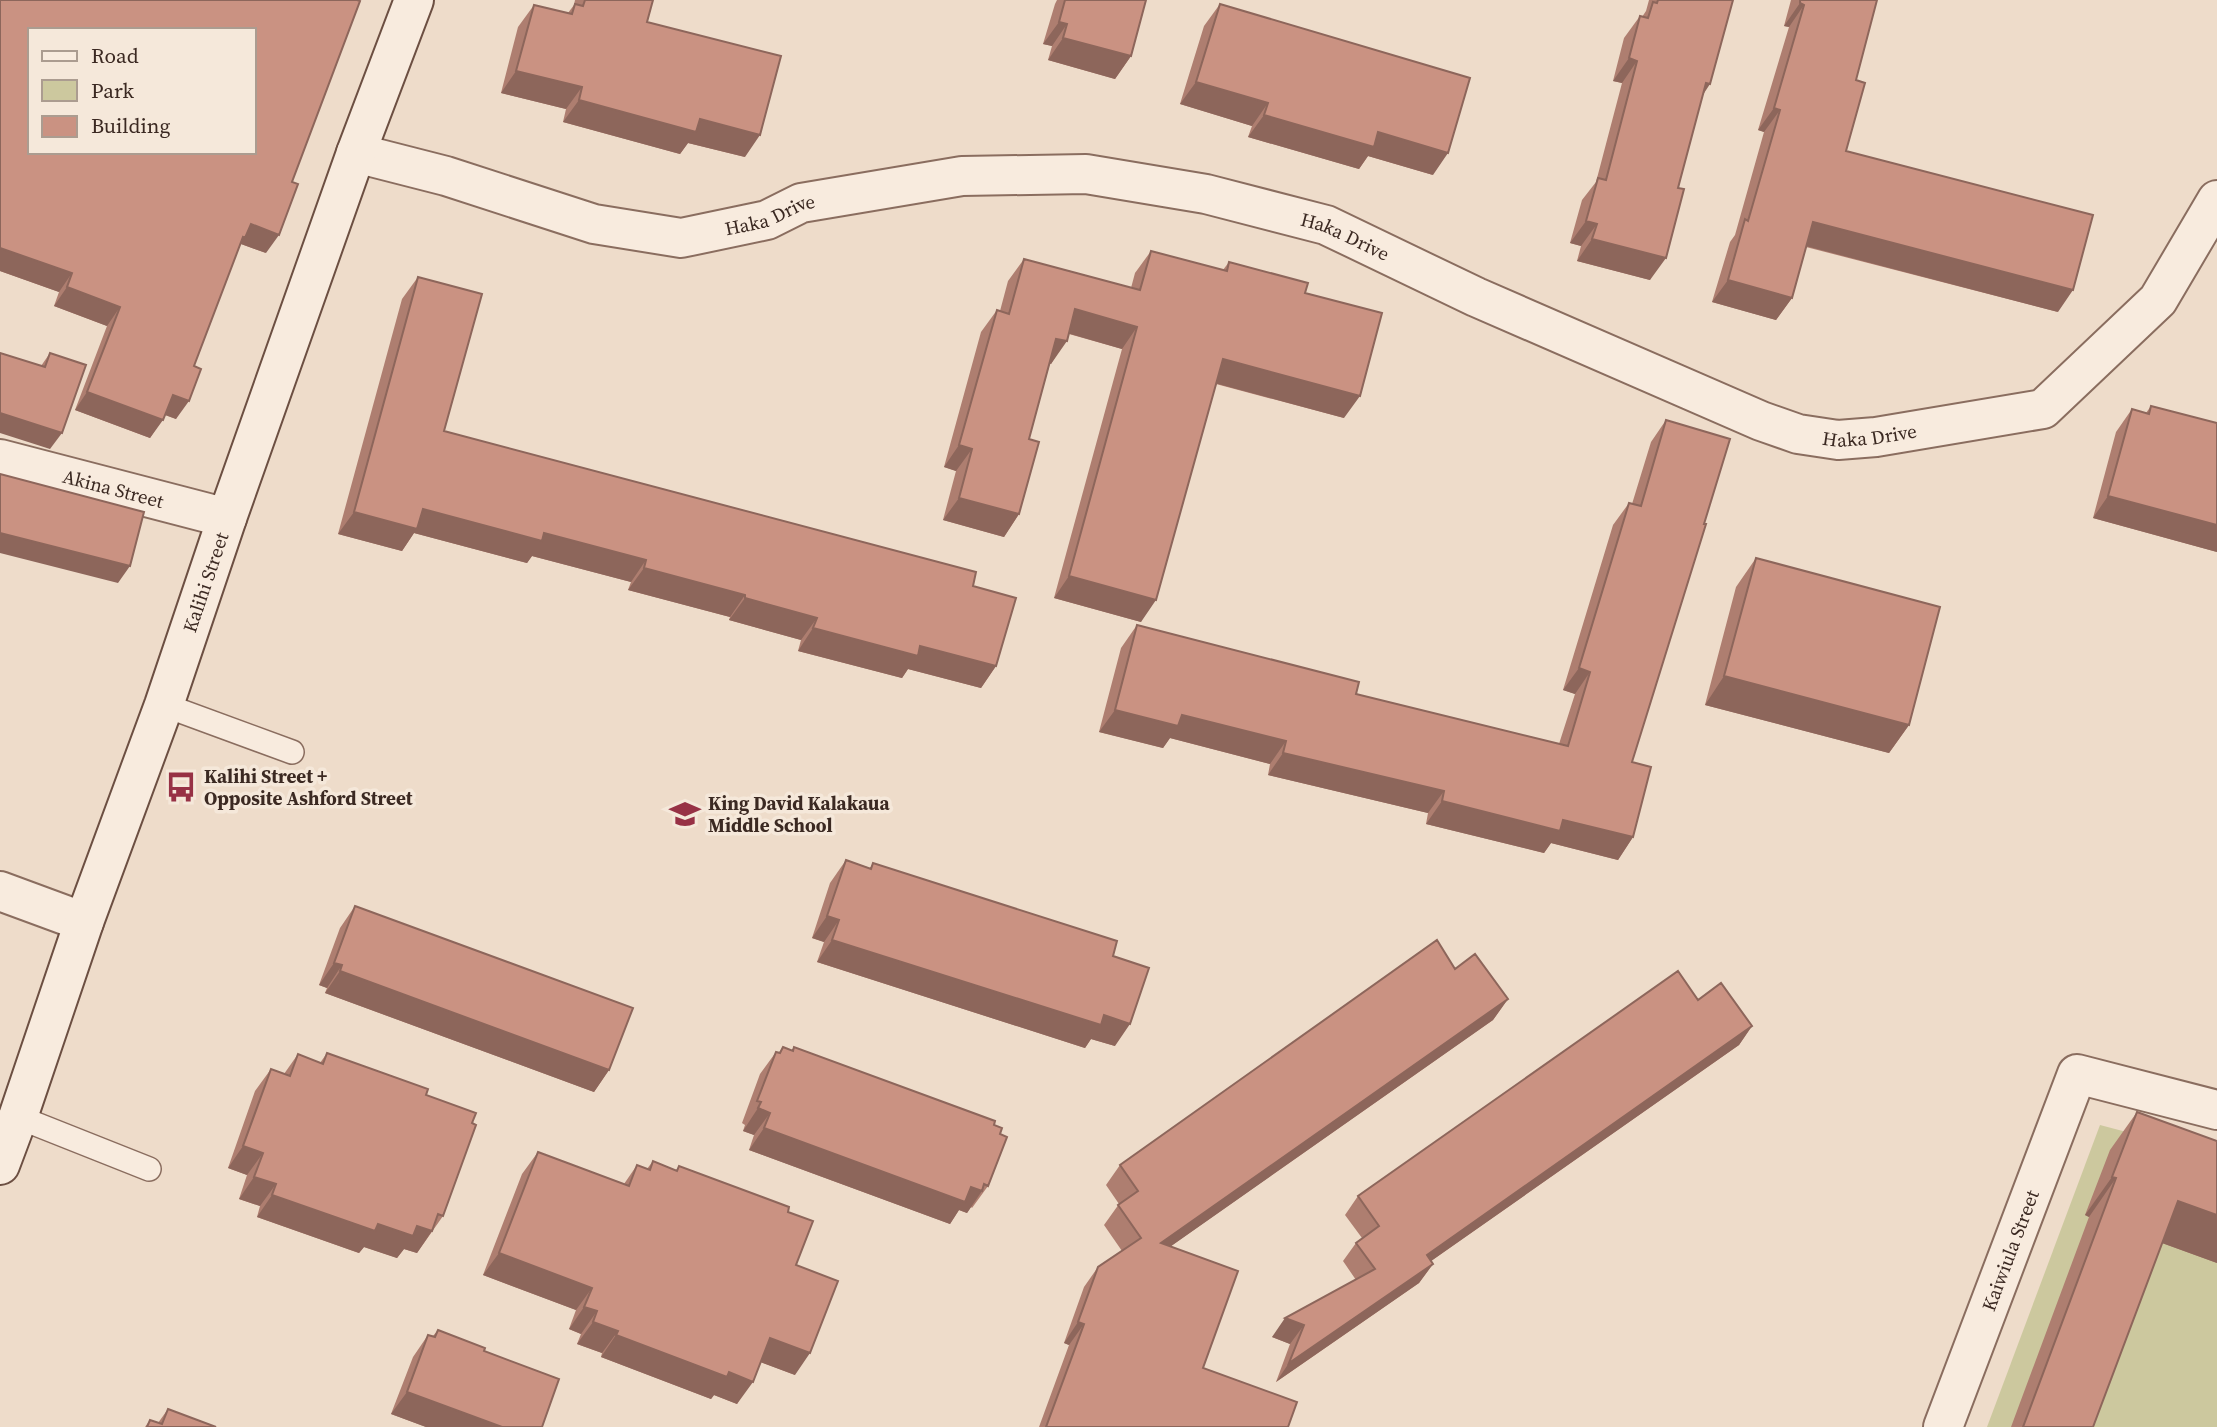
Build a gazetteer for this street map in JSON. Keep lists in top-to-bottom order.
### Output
{
  "streets": {
    "street": [
      "Haka Drive",
      "Akina Street",
      "Kalihi Street",
      "Kaiwiula Street"
    ]
  },
  "crossings": [
    ["Haka Drive", "Kalihi Street"],
    ["Akina Street", "Kalihi Street"]
  ],
  "places": {
    "bus stop": ["Kalihi Street + Opposite Ashford Street"],
    "school or university": ["King David Kalakaua Middle School"]
  },
  "legend": ["Road", "Park", "Building"]
}
